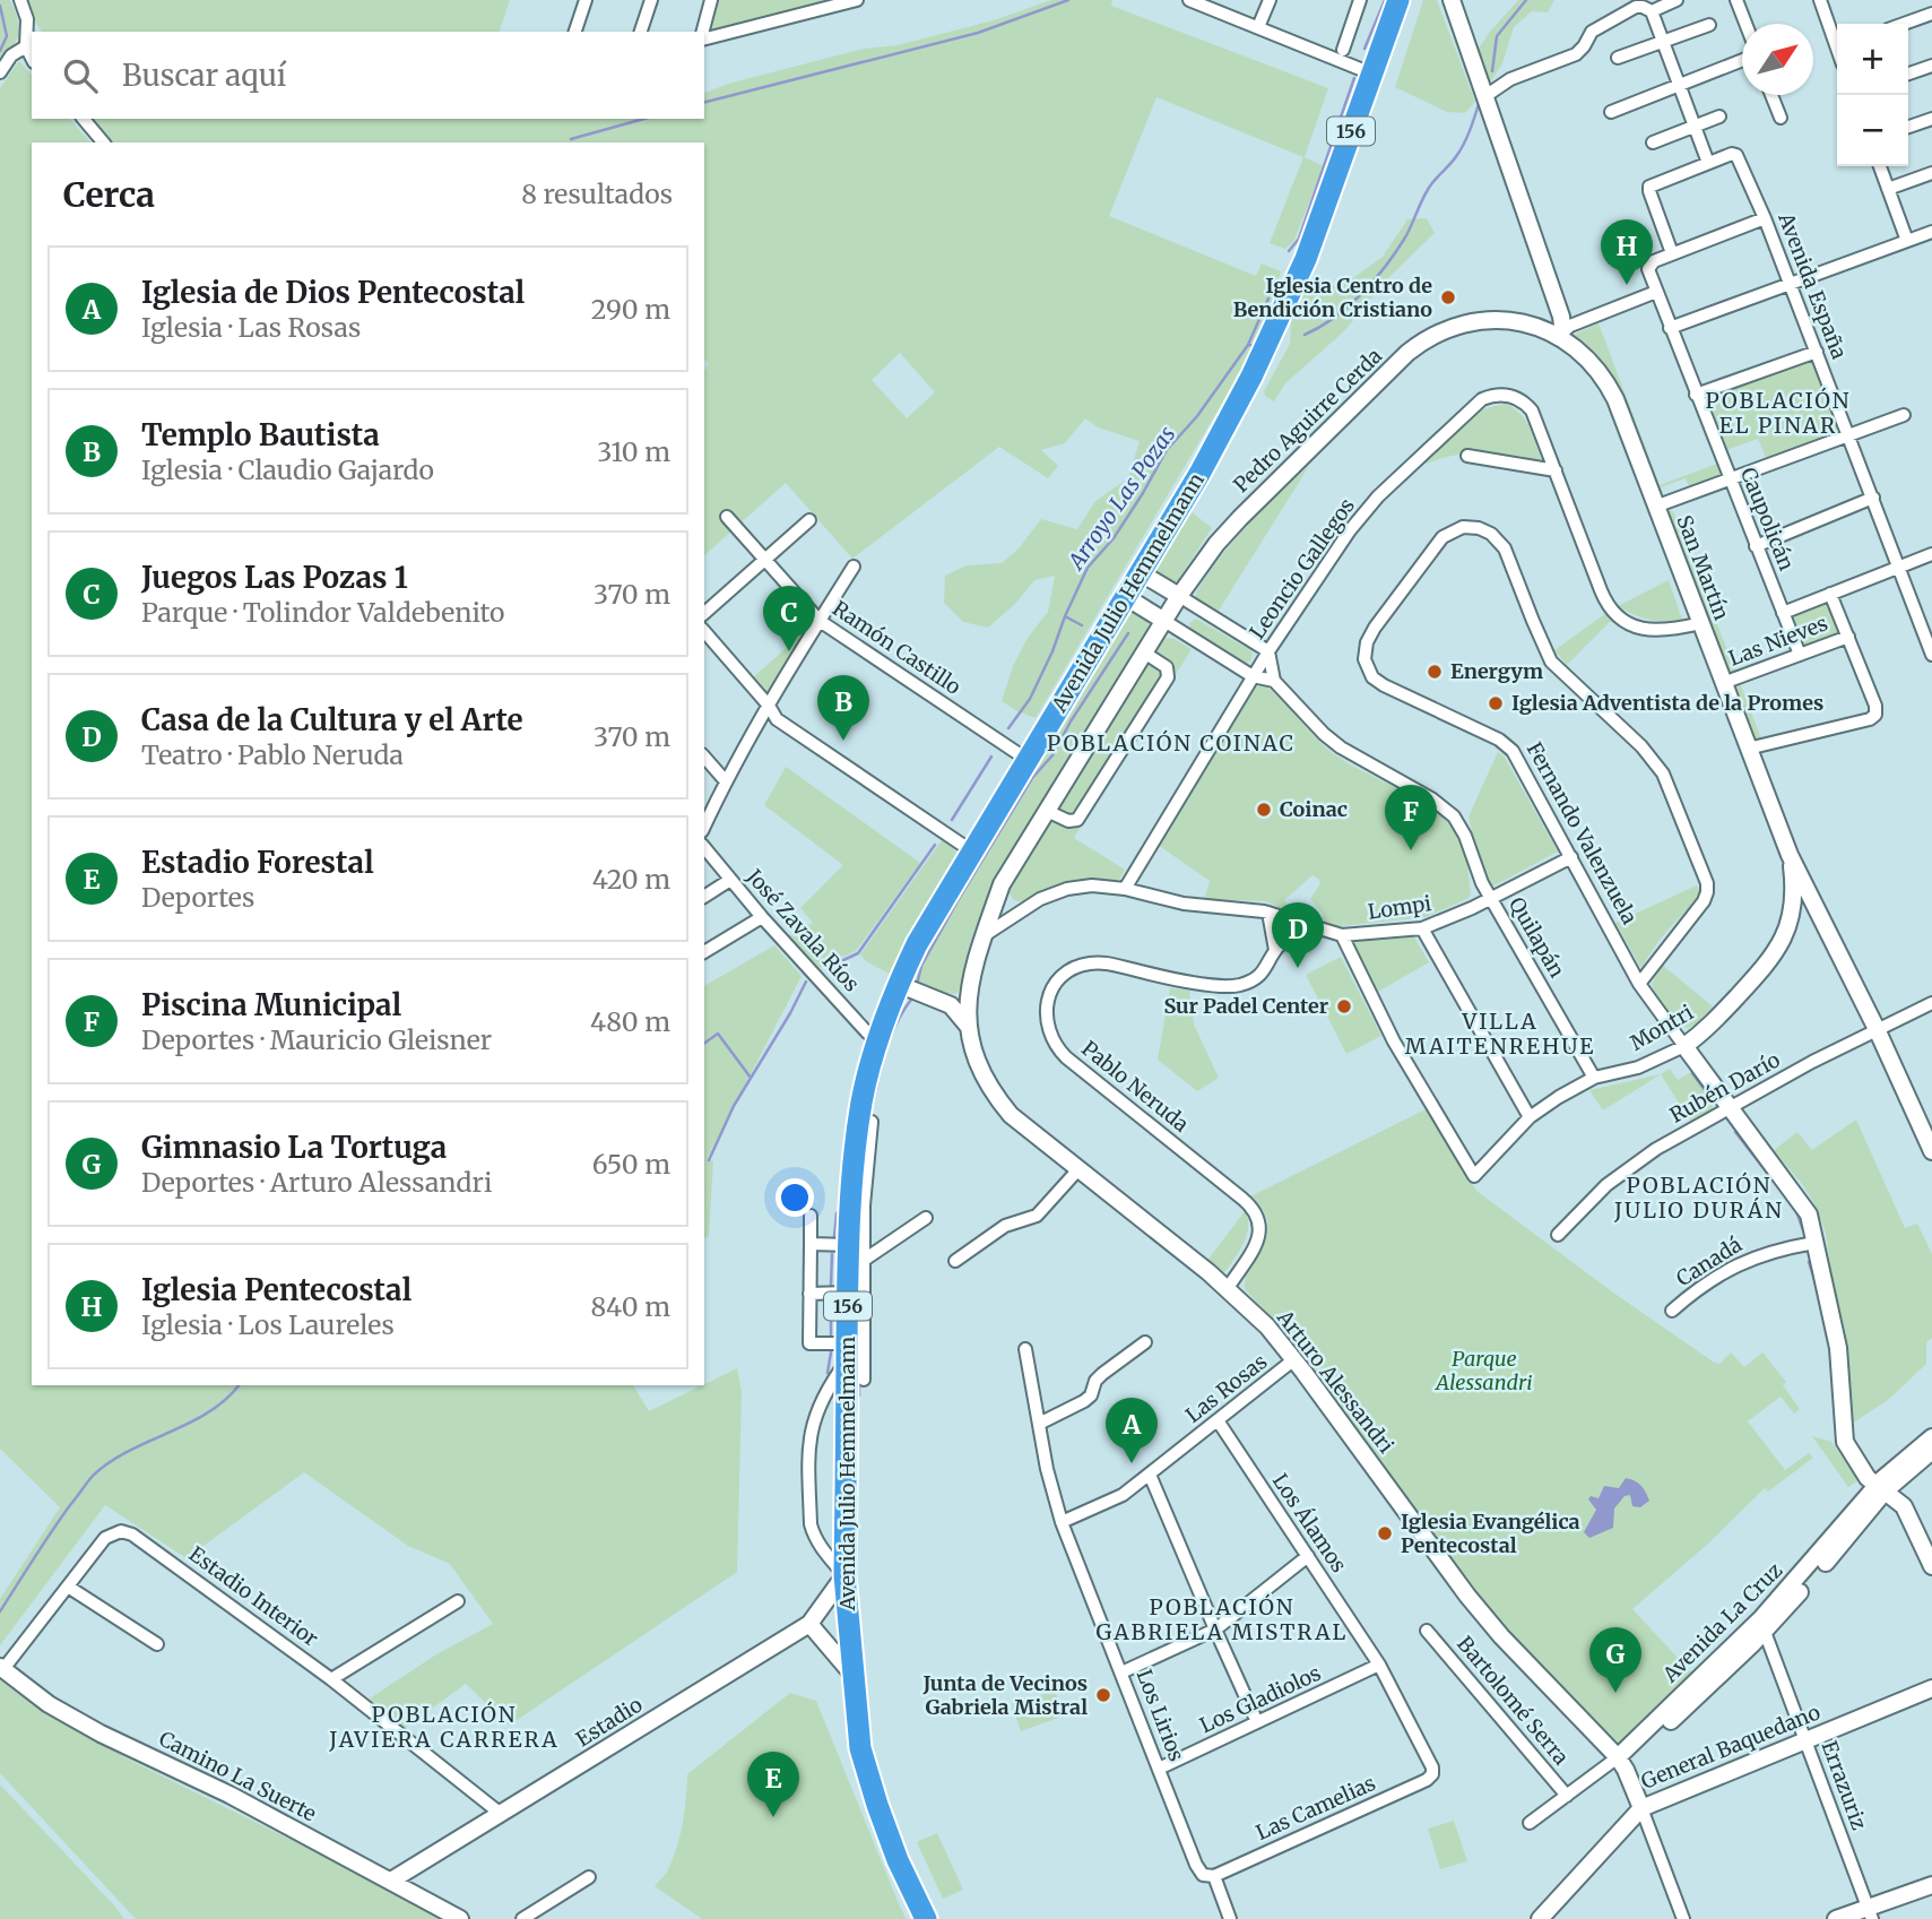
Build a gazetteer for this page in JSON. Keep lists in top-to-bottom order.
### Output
{
  "streets": {
    "highway": ["156", "Avenida Julio Hemmelmann"],
    "street": [
      "Avenida España",
      "Pedro Aguirre Cerda",
      "Caupolicán",
      "San Martín",
      "Leoncio Gallegos",
      "Las Nieves",
      "Ramón Castillo",
      "Fernando Valenzuela",
      "Lompi",
      "José Zavala Ríos",
      "Quilapán",
      "Montri",
      "Pablo Neruda",
      "Rubén Darío",
      "Canadá",
      "Arturo Alessandri",
      "Las Rosas",
      "Los Álamos",
      "Estadio Interior",
      "Avenida La Cruz",
      "Los Gladiolos",
      "Bartolomé Serra",
      "Los Lirios",
      "Estadio",
      "General Baquedano",
      "Camino La Suerte",
      "Errazuriz",
      "Las Camelias"
    ]
  },
  "crossings": [
    ["Pedro Aguirre Cerda", "San Martín"],
    ["Caupolicán", "Las Nieves"],
    ["San Martín", "Leoncio Gallegos"],
    ["San Martín", "Las Nieves"],
    ["San Martín", "Montri"],
    ["San Martín", "Rubén Darío"],
    ["Avenida Julio Hemmelmann", "Ramón Castillo"],
    ["Avenida Julio Hemmelmann", "José Zavala Ríos"],
    ["Avenida Julio Hemmelmann", "Arturo Alessandri"],
    ["Avenida Julio Hemmelmann", "Estadio"],
    ["Fernando Valenzuela", "Lompi"],
    ["Fernando Valenzuela", "Montri"],
    ["Fernando Valenzuela", "Rubén Darío"],
    ["Fernando Valenzuela", "Canadá"],
    ["Fernando Valenzuela", "Avenida La Cruz"],
    ["Lompi", "Quilapán"],
    ["Lompi", "Montri"],
    ["Lompi", "Pablo Neruda"],
    ["Quilapán", "Montri"],
    ["Pablo Neruda", "Arturo Alessandri"],
    ["Arturo Alessandri", "Las Rosas"],
    ["Arturo Alessandri", "Avenida La Cruz"],
    ["Las Rosas", "Los Álamos"],
    ["Las Rosas", "Los Lirios"],
    ["Los Álamos", "Los Gladiolos"],
    ["Los Álamos", "Las Camelias"],
    ["Estadio Interior", "Estadio"],
    ["Estadio Interior", "Camino La Suerte"],
    ["Avenida La Cruz", "Bartolomé Serra"],
    ["Avenida La Cruz", "Errazuriz"],
    ["Los Gladiolos", "Los Lirios"],
    ["Los Lirios", "Las Camelias"],
    ["Estadio", "Camino La Suerte"],
    ["General Baquedano", "Errazuriz"]
  ],
  "districts": [
    "POBLACIÓN EL PINAR",
    "POBLACIÓN COINAC",
    "VILLA MAITENREHUE",
    "POBLACIÓN JULIO DURÁN",
    "POBLACIÓN GABRIELA MISTRAL",
    "POBLACIÓN JAVIERA CARRERA"
  ],
  "water": ["Arroyo Las Pozas"],
  "parks": ["Parque Alessandri"],
  "places": [
    "Iglesia Centro de Bendición Cristiano",
    "Energym",
    "Iglesia Adventista de la Promes",
    "Coinac",
    "Sur Padel Center",
    "Iglesia Evangélica Pentecostal",
    "Junta de Vecinos Gabriela Mistral"
  ],
  "north": "top right",
  "page": {
    "map_buttons": ["+", "−"],
    "search": "Buscar aquí",
    "heading": ["Cerca", "8 resultados"],
    "pins": [
      "H",
      "C",
      "B",
      "F",
      "D",
      "A",
      "G",
      "E"
    ],
    "list": [
      {
        "mark": "A",
        "name": "Iglesia de Dios Pentecostal",
        "note": "Iglesia · Las Rosas",
        "value": "290 m"
      },
      {
        "mark": "B",
        "name": "Templo Bautista",
        "note": "Iglesia · Claudio Gajardo",
        "value": "310 m"
      },
      {
        "mark": "C",
        "name": "Juegos Las Pozas 1",
        "note": "Parque · Tolindor Valdebenito",
        "value": "370 m"
      },
      {
        "mark": "D",
        "name": "Casa de la Cultura y el Arte",
        "note": "Teatro · Pablo Neruda",
        "value": "370 m"
      },
      {
        "mark": "E",
        "name": "Estadio Forestal",
        "note": "Deportes",
        "value": "420 m"
      },
      {
        "mark": "F",
        "name": "Piscina Municipal",
        "note": "Deportes · Mauricio Gleisner",
        "value": "480 m"
      },
      {
        "mark": "G",
        "name": "Gimnasio La Tortuga",
        "note": "Deportes · Arturo Alessandri",
        "value": "650 m"
      },
      {
        "mark": "H",
        "name": "Iglesia Pentecostal",
        "note": "Iglesia · Los Laureles",
        "value": "840 m"
      }
    ]
  }
}
